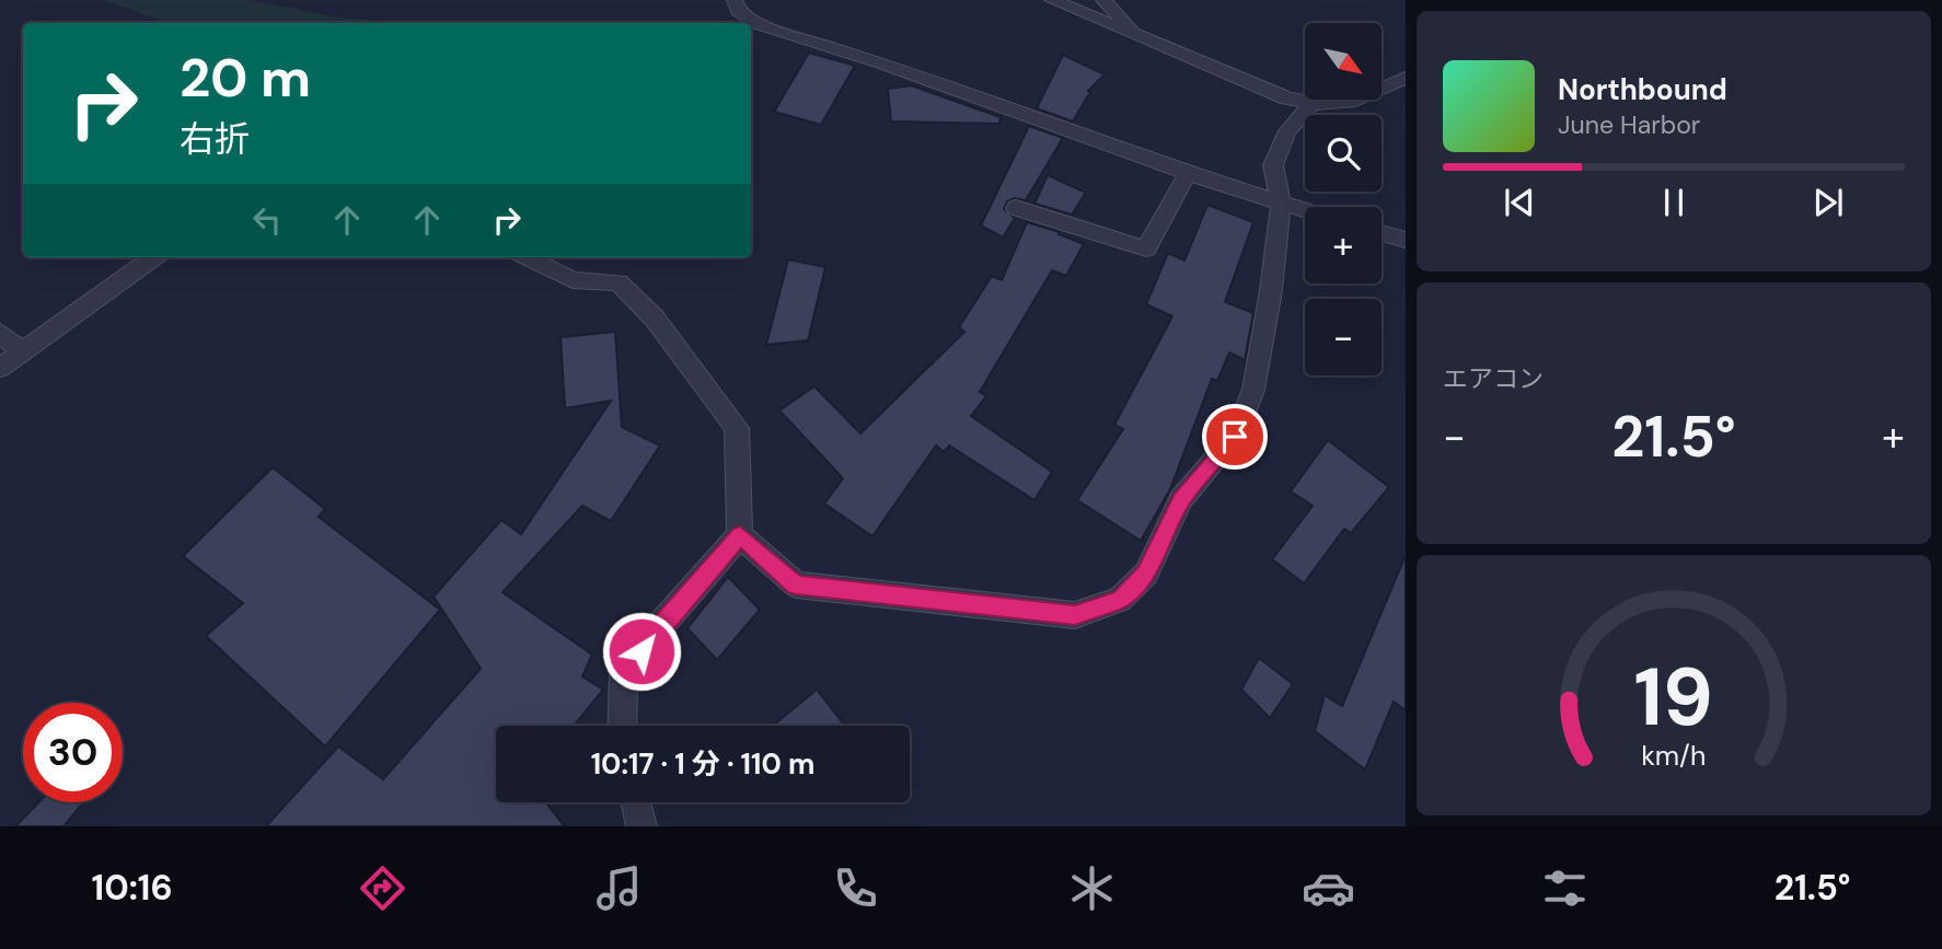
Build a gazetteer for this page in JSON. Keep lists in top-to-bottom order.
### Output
{
  "north": "bottom right",
  "page": {
    "map_buttons": ["+", "−"],
    "turn": ["20 m", "右折"],
    "song": ["Northbound", "June Harbor"],
    "tile": "エアコン",
    "heat": ["−", "21.5°", "+"],
    "limit": "30",
    "trip": "10:17 · 1 分 · 110 m",
    "tabs": ["10:16", "21.5°"],
    "gauge": ["19", "km/h"]
  }
}
